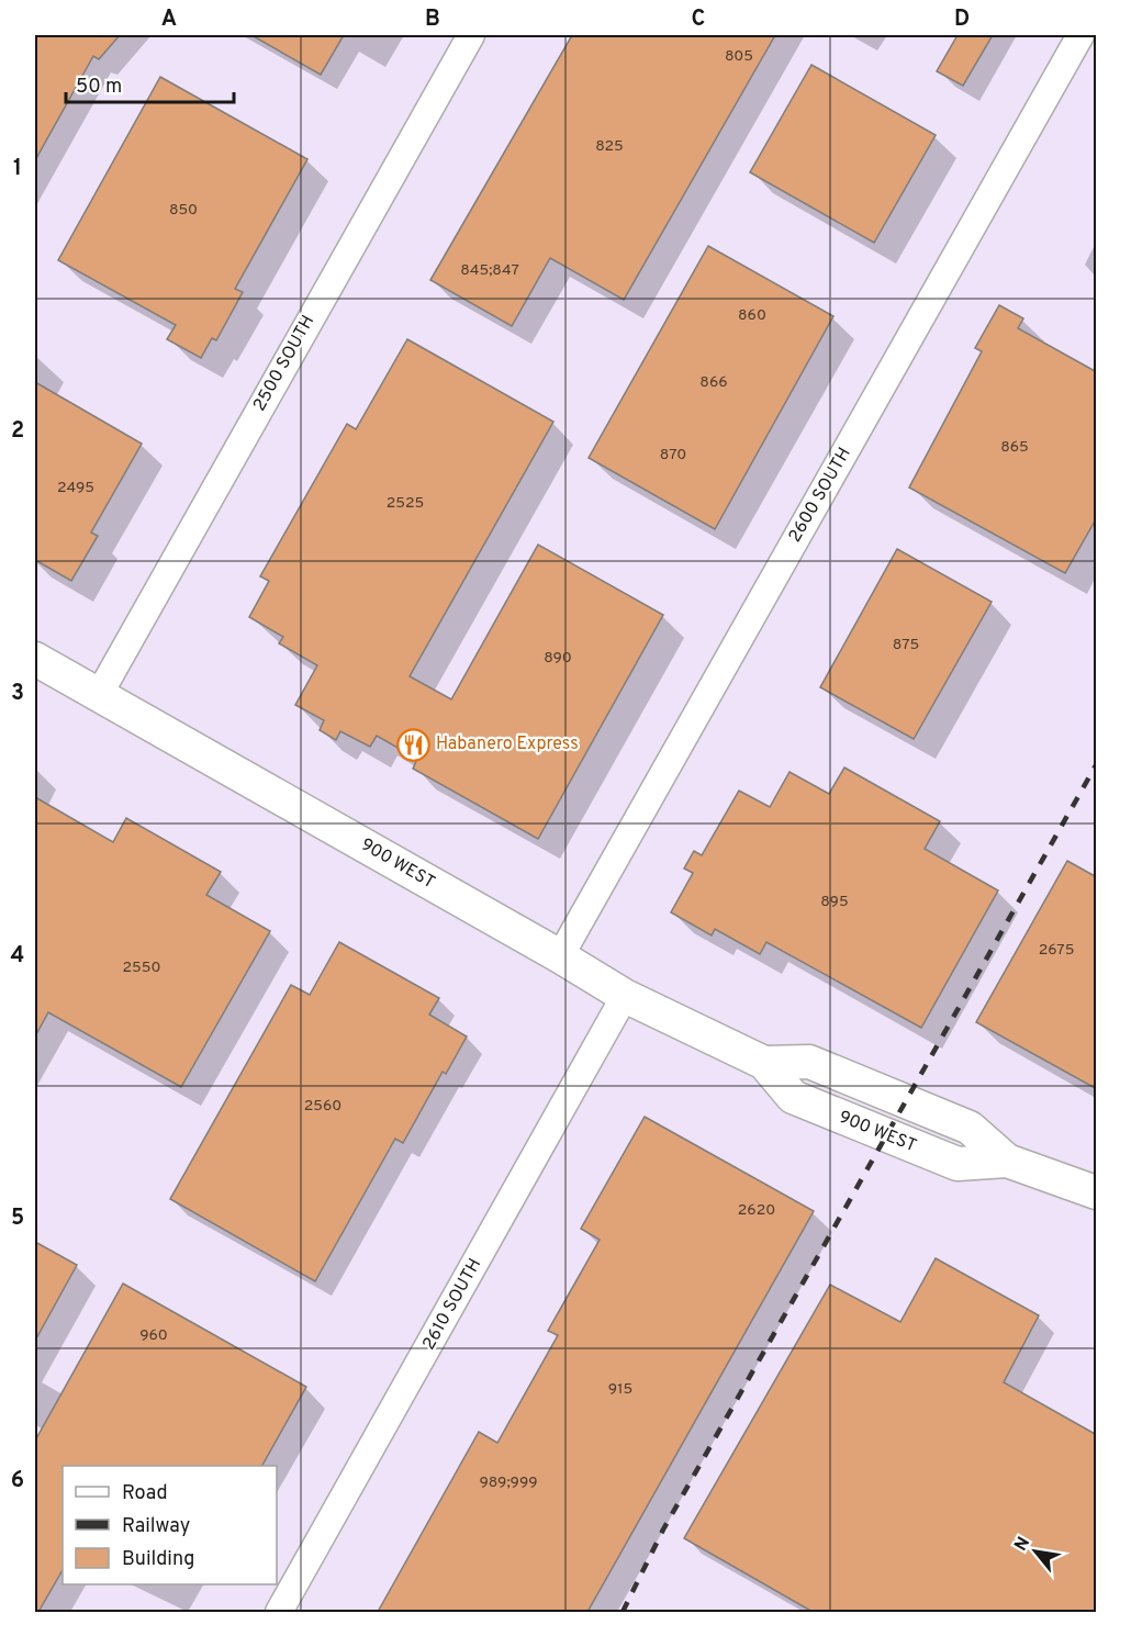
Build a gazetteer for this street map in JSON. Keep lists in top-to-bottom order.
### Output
{
  "streets": {
    "main road": ["900 WEST"],
    "street": ["2500 SOUTH", "2600 SOUTH", "2610 SOUTH"]
  },
  "crossings": [
    ["2500 SOUTH", "900 WEST"],
    ["2600 SOUTH", "900 WEST"],
    ["900 WEST", "2610 SOUTH"]
  ],
  "places": {
    "restaurant": ["Habanero Express"]
  },
  "house_numbers": [
    "805",
    "825",
    "850",
    "845;847",
    "860",
    "866",
    "865",
    "870",
    "2495",
    "2525",
    "875",
    "890",
    "895",
    "2675",
    "2550",
    "2560",
    "2620",
    "960",
    "915",
    "989;999"
  ],
  "legend": ["Road", "Railway", "Building"],
  "scale_bar": "50 m",
  "north": "top left",
  "grid": {
    "columns": [
      "A",
      "B",
      "C",
      "D"
    ],
    "rows": [
      "1",
      "2",
      "3",
      "4",
      "5",
      "6"
    ]
  }
}
